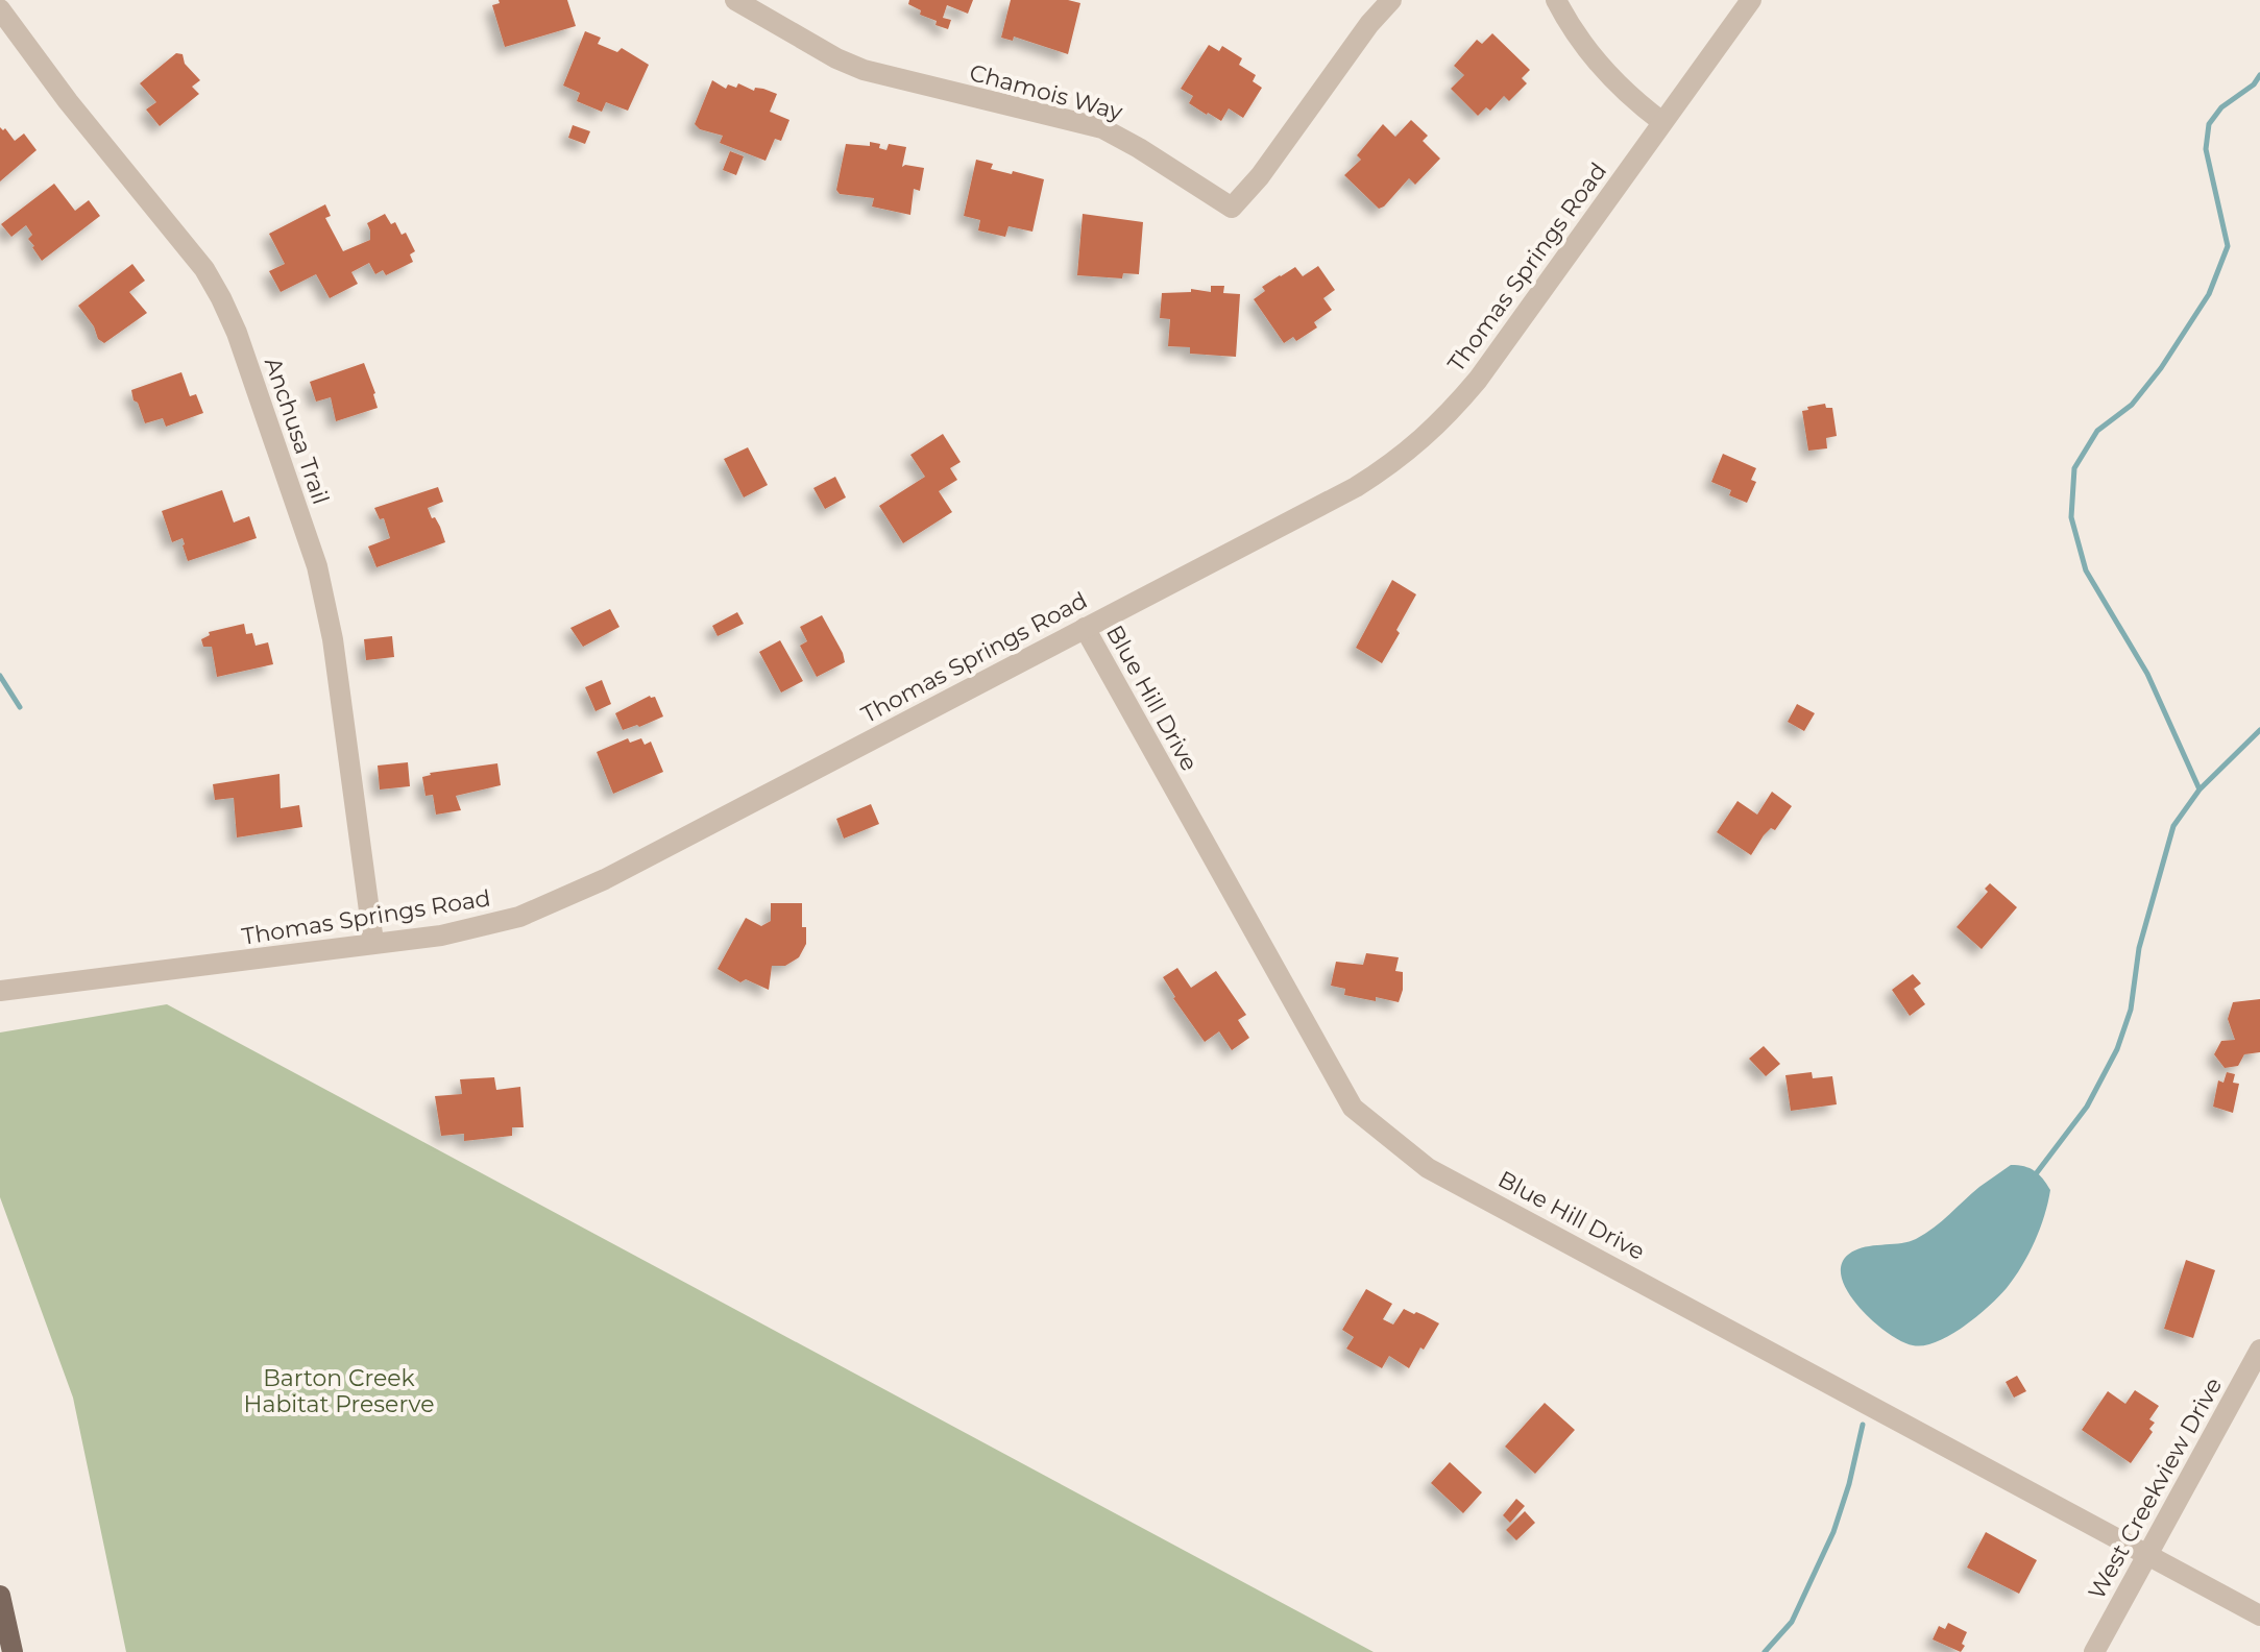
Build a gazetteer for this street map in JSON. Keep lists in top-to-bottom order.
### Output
{
  "streets": {
    "street": [
      "Chamois Way",
      "Thomas Springs Road",
      "Anchusa Trail",
      "Blue Hill Drive",
      "West Creekview Drive"
    ]
  },
  "crossings": [
    ["Thomas Springs Road", "Anchusa Trail"],
    ["Thomas Springs Road", "Blue Hill Drive"],
    ["Blue Hill Drive", "West Creekview Drive"]
  ],
  "parks": ["Barton Creek Habitat Preserve"]
}
